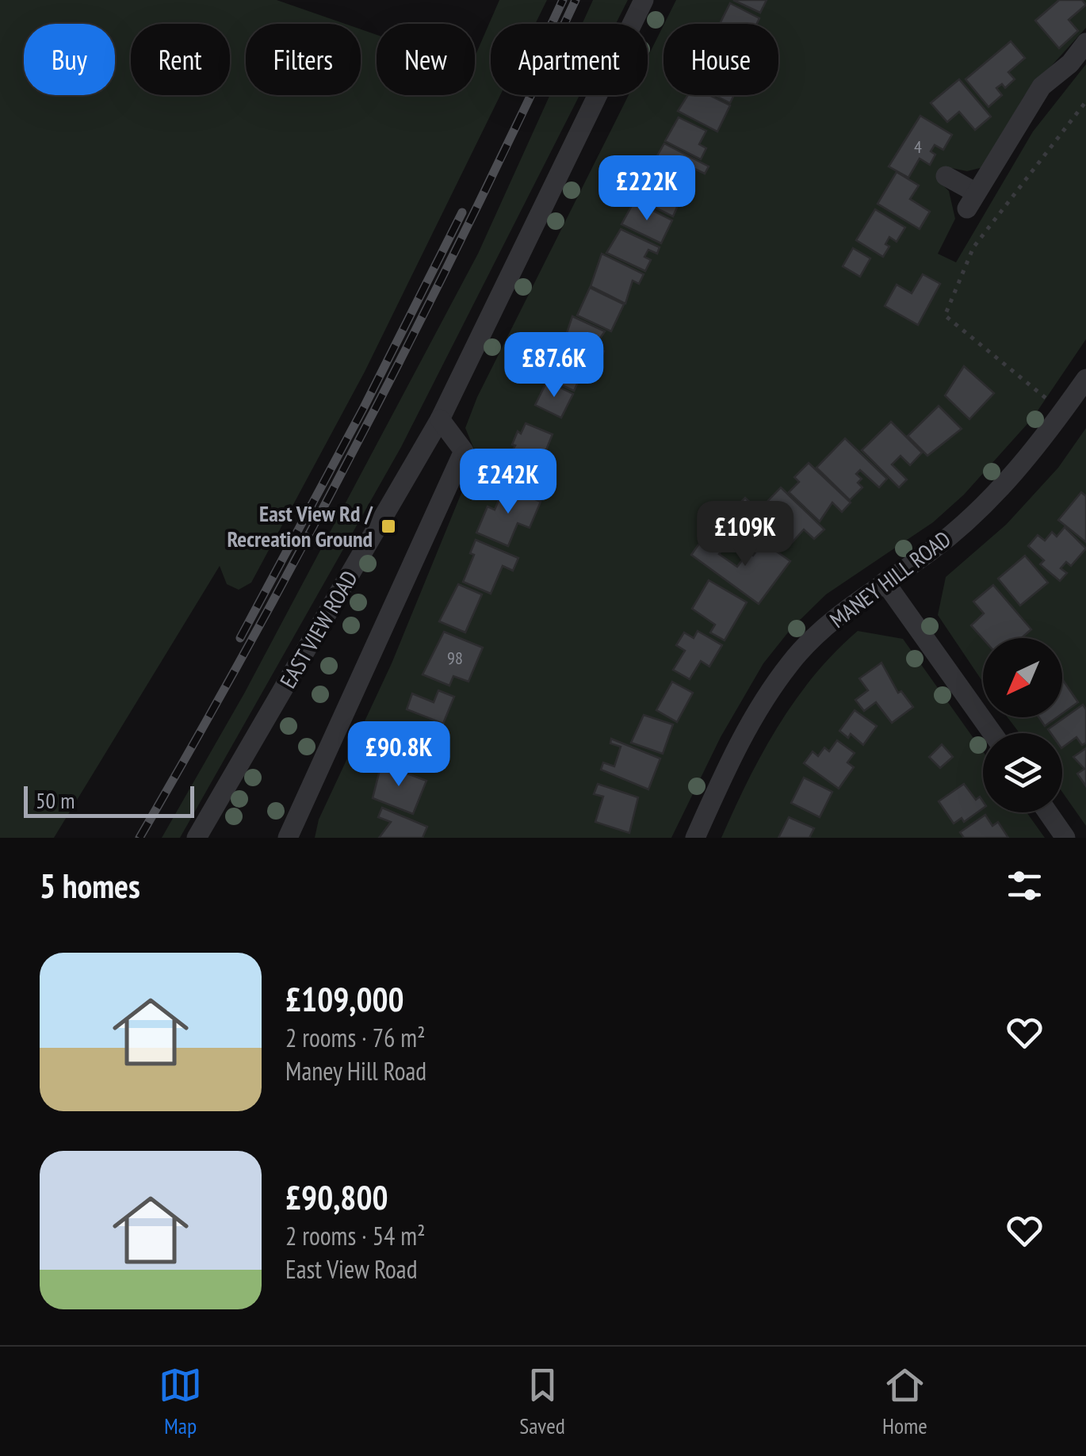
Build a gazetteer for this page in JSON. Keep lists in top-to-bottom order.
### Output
{
  "streets": {
    "street": ["MANEY HILL ROAD", "EAST VIEW ROAD"]
  },
  "places": {
    "transit": ["East View Rd / Recreation Ground"]
  },
  "house_numbers": ["4", "98"],
  "scale_bar": "50 m",
  "north": "bottom left",
  "page": {
    "chip": [
      "Buy",
      "Rent",
      "Filters",
      "New",
      "Apartment",
      "House"
    ],
    "price": [
      "£222K",
      "£87.6K",
      "£242K",
      "£109K",
      "£90.8K"
    ],
    "scale": "50 m",
    "heading": "5 homes",
    "list": [
      {
        "name": "£109,000",
        "note": "2 rooms · 76 m² · Maney Hill Road"
      },
      {
        "name": "£90,800",
        "note": "2 rooms · 54 m² · East View Road"
      }
    ],
    "tabs": ["Map", "Saved", "Home"]
  }
}
